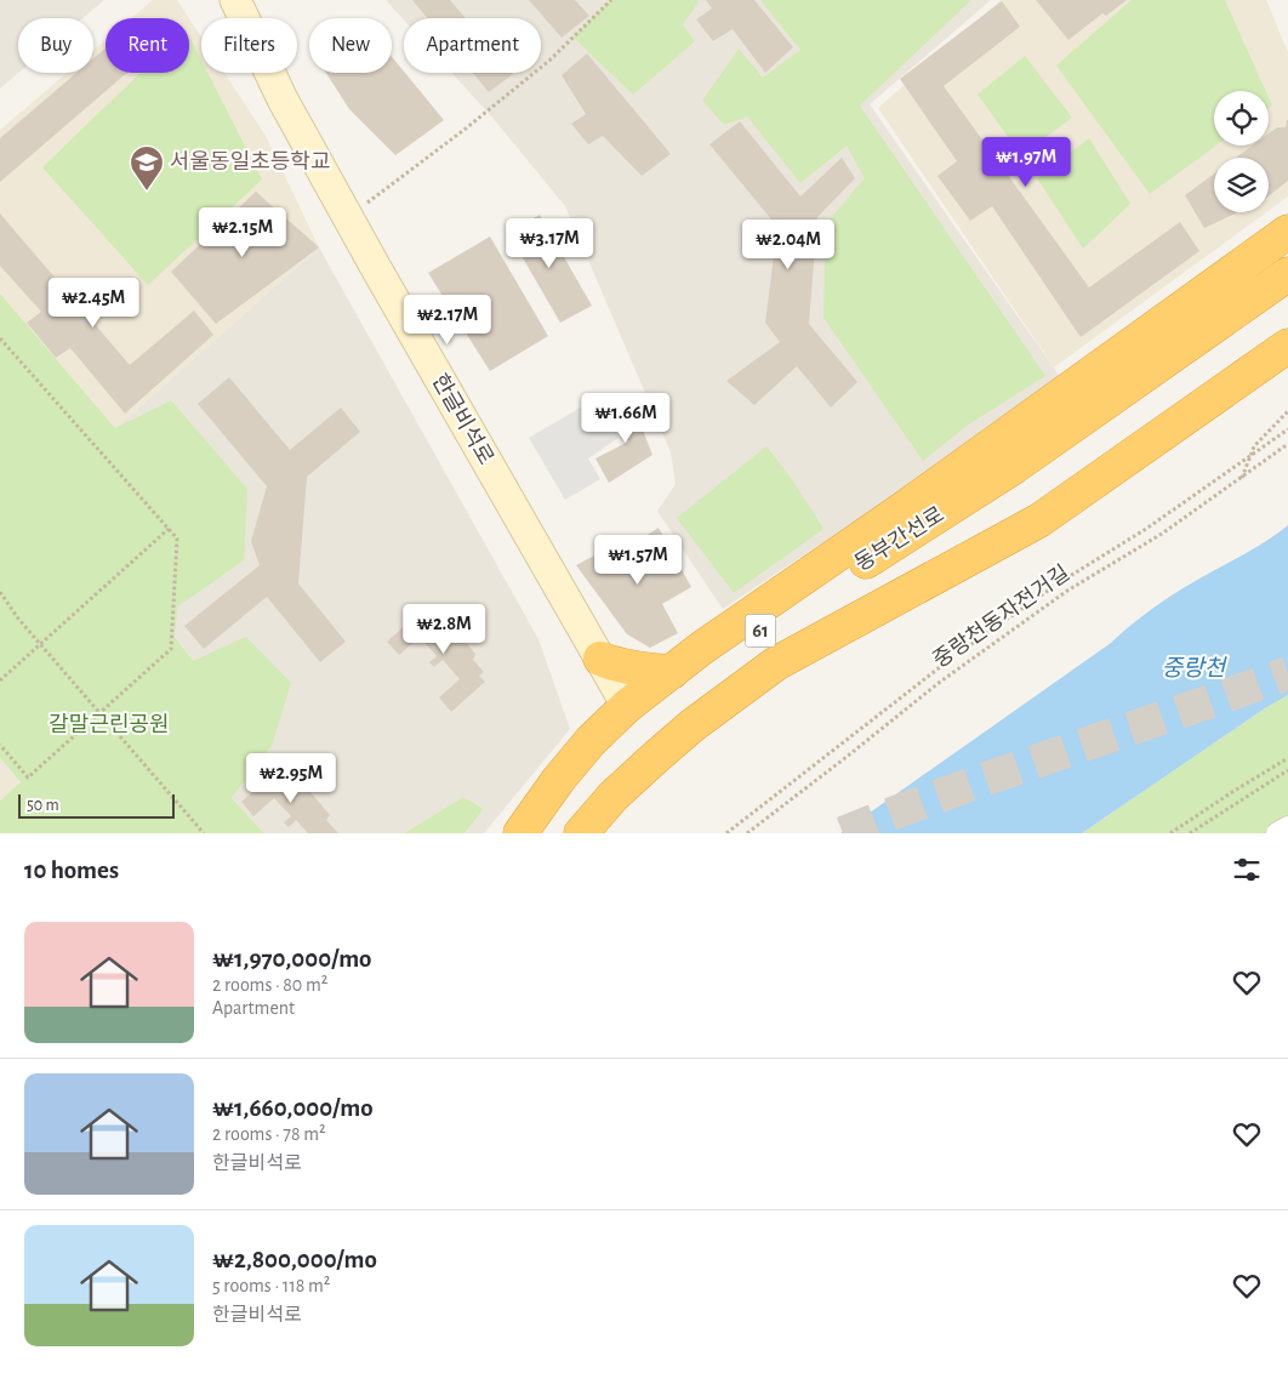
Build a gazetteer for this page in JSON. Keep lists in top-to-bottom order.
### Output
{
  "streets": {
    "highway": ["동부간선로", "61"],
    "main road": ["한글비석로"],
    "path": ["중랑천동자전거길"]
  },
  "water": ["중랑천"],
  "parks": ["갈말근린공원"],
  "places": {
    "school or university": ["서울동일초등학교"]
  },
  "scale_bar": "50 m",
  "page": {
    "chip": [
      "Buy",
      "Rent",
      "Filters",
      "New",
      "Apartment"
    ],
    "price": [
      "₩1.97M",
      "₩2.15M",
      "₩3.17M",
      "₩2.04M",
      "₩2.45M",
      "₩2.17M",
      "₩1.66M",
      "₩1.57M",
      "₩2.8M",
      "₩2.95M"
    ],
    "scale": "50 m",
    "heading": "10 homes",
    "list": [
      {
        "name": "₩1,970,000/mo",
        "note": "2 rooms · 80 m² · Apartment"
      },
      {
        "name": "₩1,660,000/mo",
        "note": "2 rooms · 78 m² · 한글비석로"
      },
      {
        "name": "₩2,800,000/mo",
        "note": "5 rooms · 118 m² · 한글비석로"
      }
    ]
  }
}
